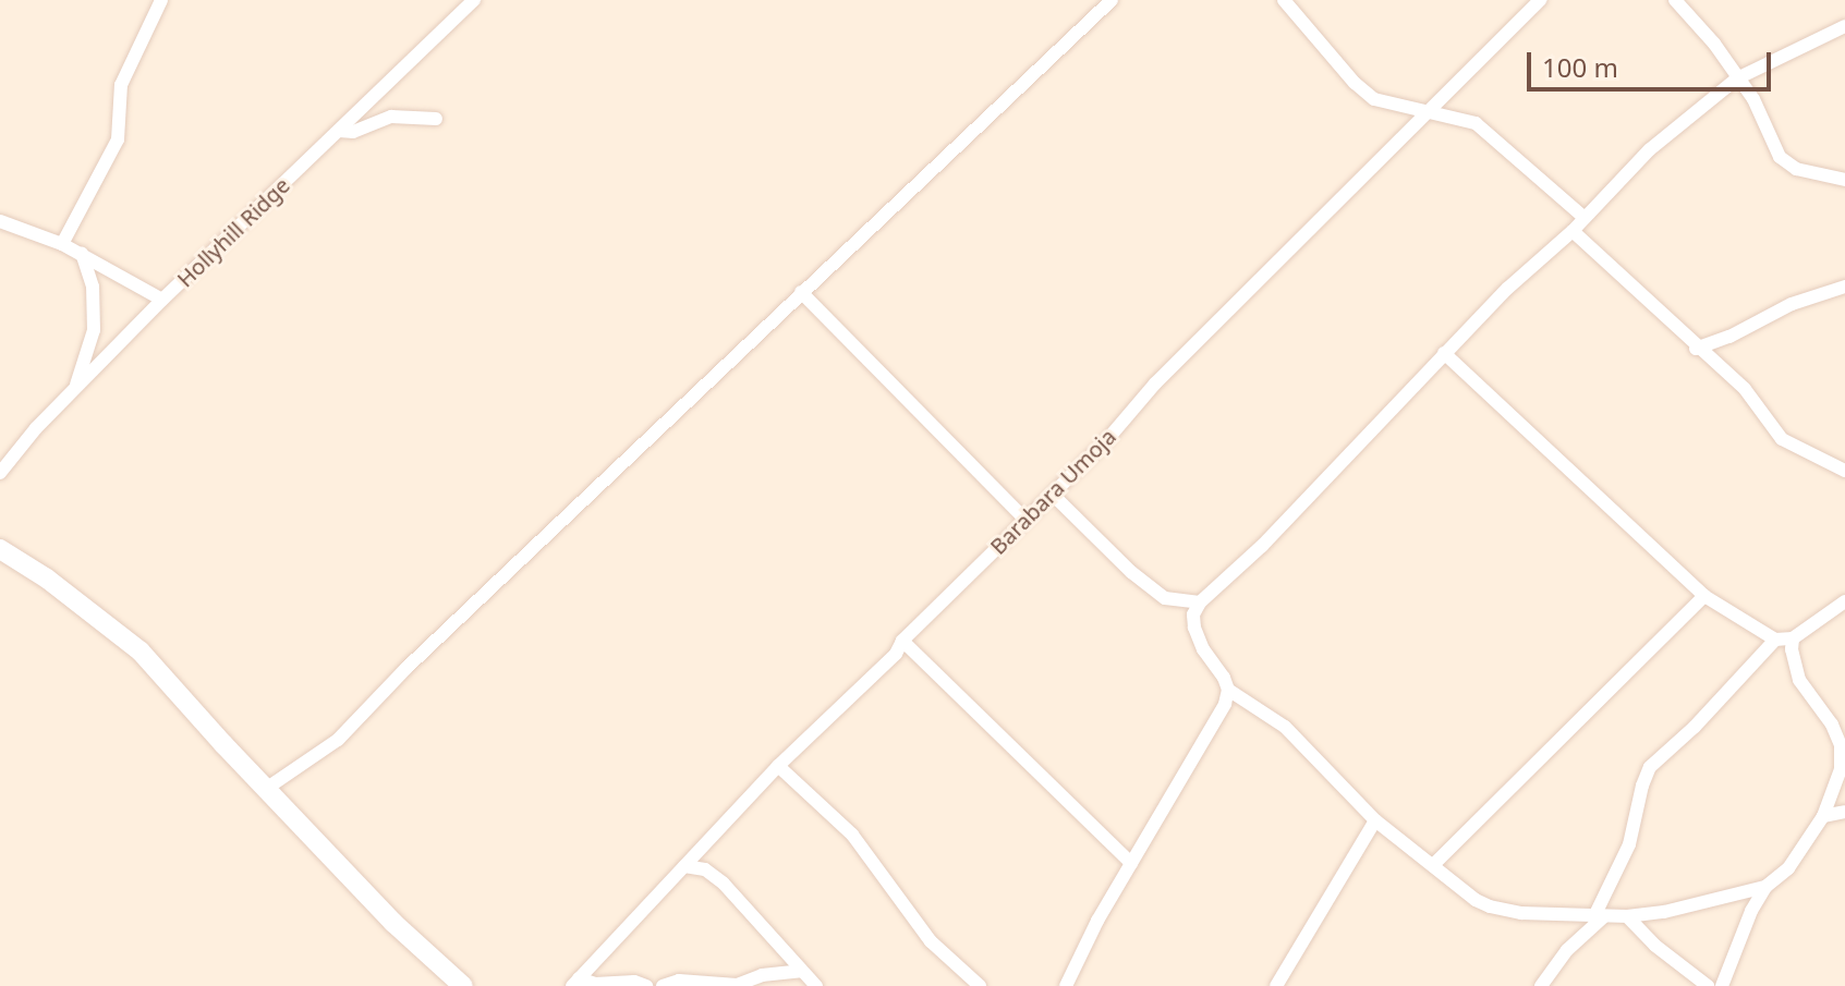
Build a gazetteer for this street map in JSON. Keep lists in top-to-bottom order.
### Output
{
  "streets": {
    "street": ["Hollyhill Ridge", "Barabara Umoja"]
  },
  "scale_bar": "100 m"
}
